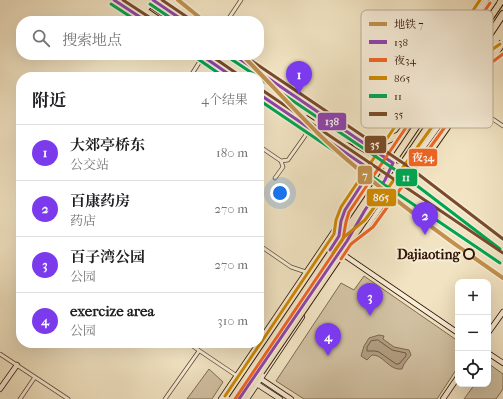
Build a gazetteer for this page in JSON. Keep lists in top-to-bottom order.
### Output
{
  "places": ["Dajiaoting"],
  "lines": [
    "metro line 7",
    "transit line 138",
    "transit line 865",
    "transit line 35",
    "transit line 夜34",
    "transit line 11"
  ],
  "legend": [
    "地铁 7",
    "138",
    "夜34",
    "865",
    "11",
    "35"
  ],
  "page": {
    "search": "搜索地点",
    "pins": [
      "1",
      "2",
      "3",
      "4"
    ],
    "heading": ["附近", "4个结果"],
    "list": [
      {
        "mark": "1",
        "name": "大郊亭桥东",
        "note": "公交站",
        "value": "180 m"
      },
      {
        "mark": "2",
        "name": "百康药房",
        "note": "药店",
        "value": "270 m"
      },
      {
        "mark": "3",
        "name": "百子湾公园",
        "note": "公园",
        "value": "270 m"
      },
      {
        "mark": "4",
        "name": "exercize area",
        "note": "公园",
        "value": "310 m"
      }
    ],
    "map_buttons": ["+", "−"]
  }
}
